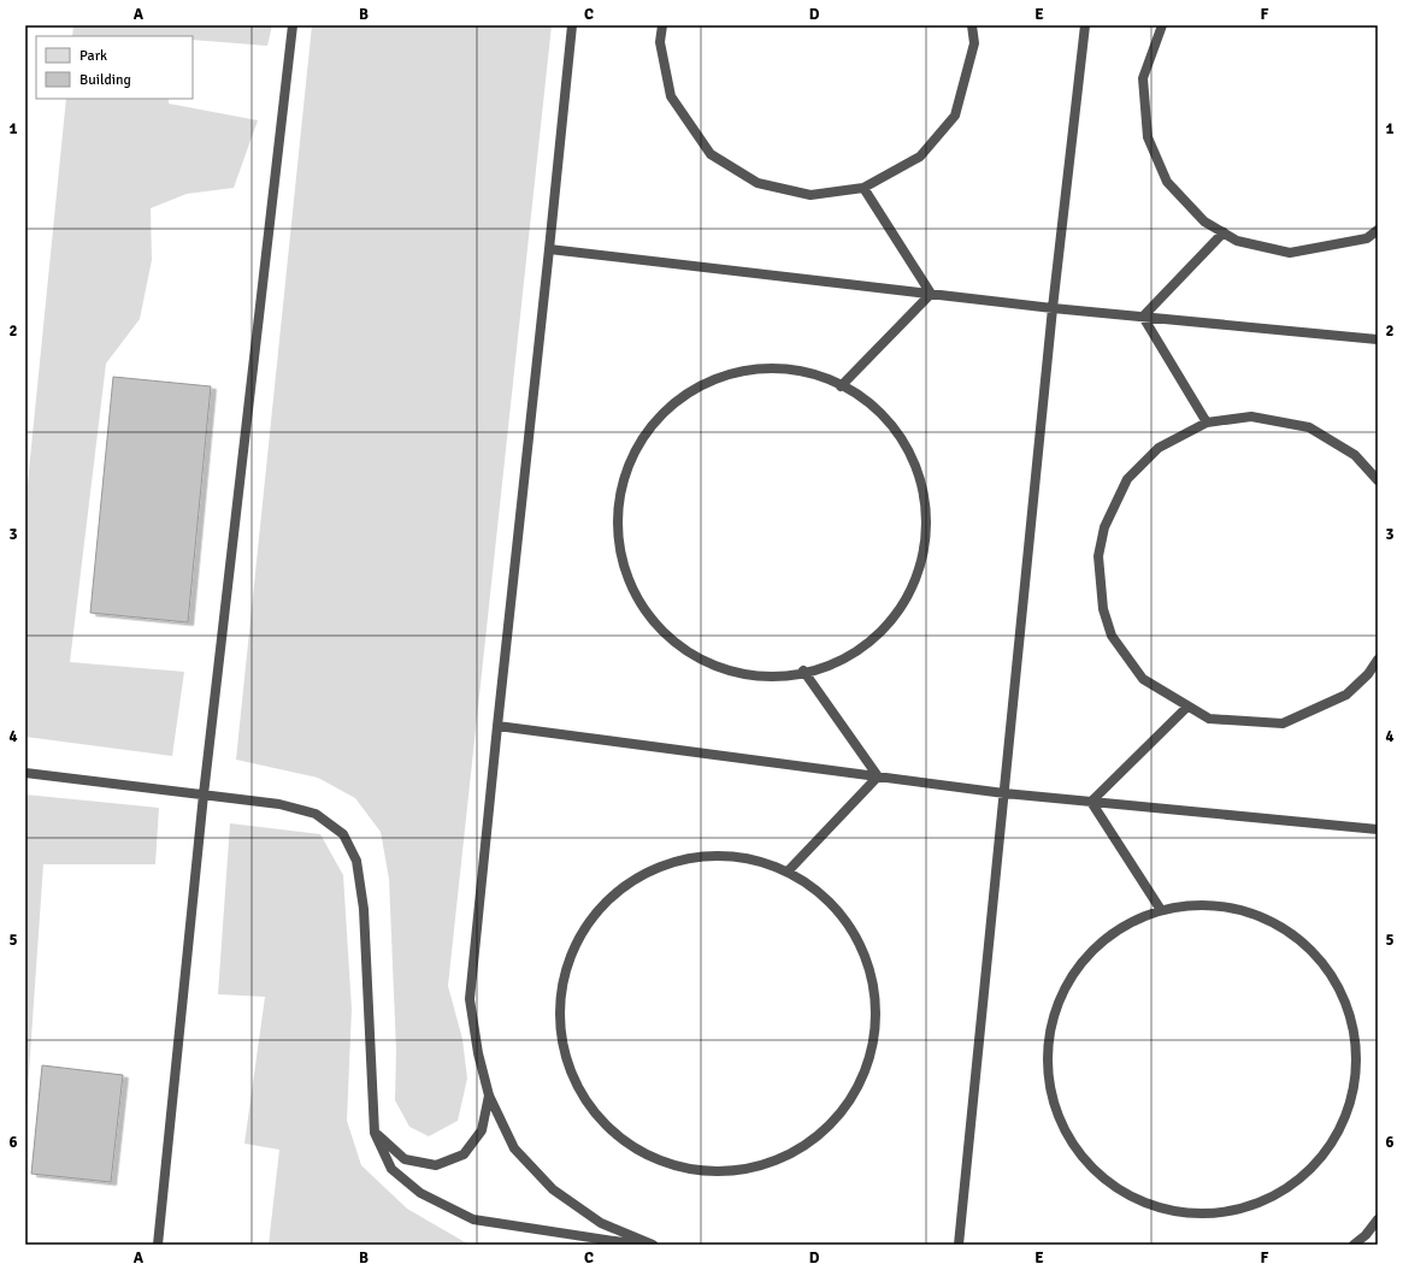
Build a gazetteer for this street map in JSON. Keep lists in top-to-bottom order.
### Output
{
  "legend": ["Park", "Building"],
  "grid": {
    "columns": [
      "A",
      "B",
      "C",
      "D",
      "E",
      "F"
    ],
    "rows": [
      "1",
      "2",
      "3",
      "4",
      "5",
      "6"
    ]
  }
}
